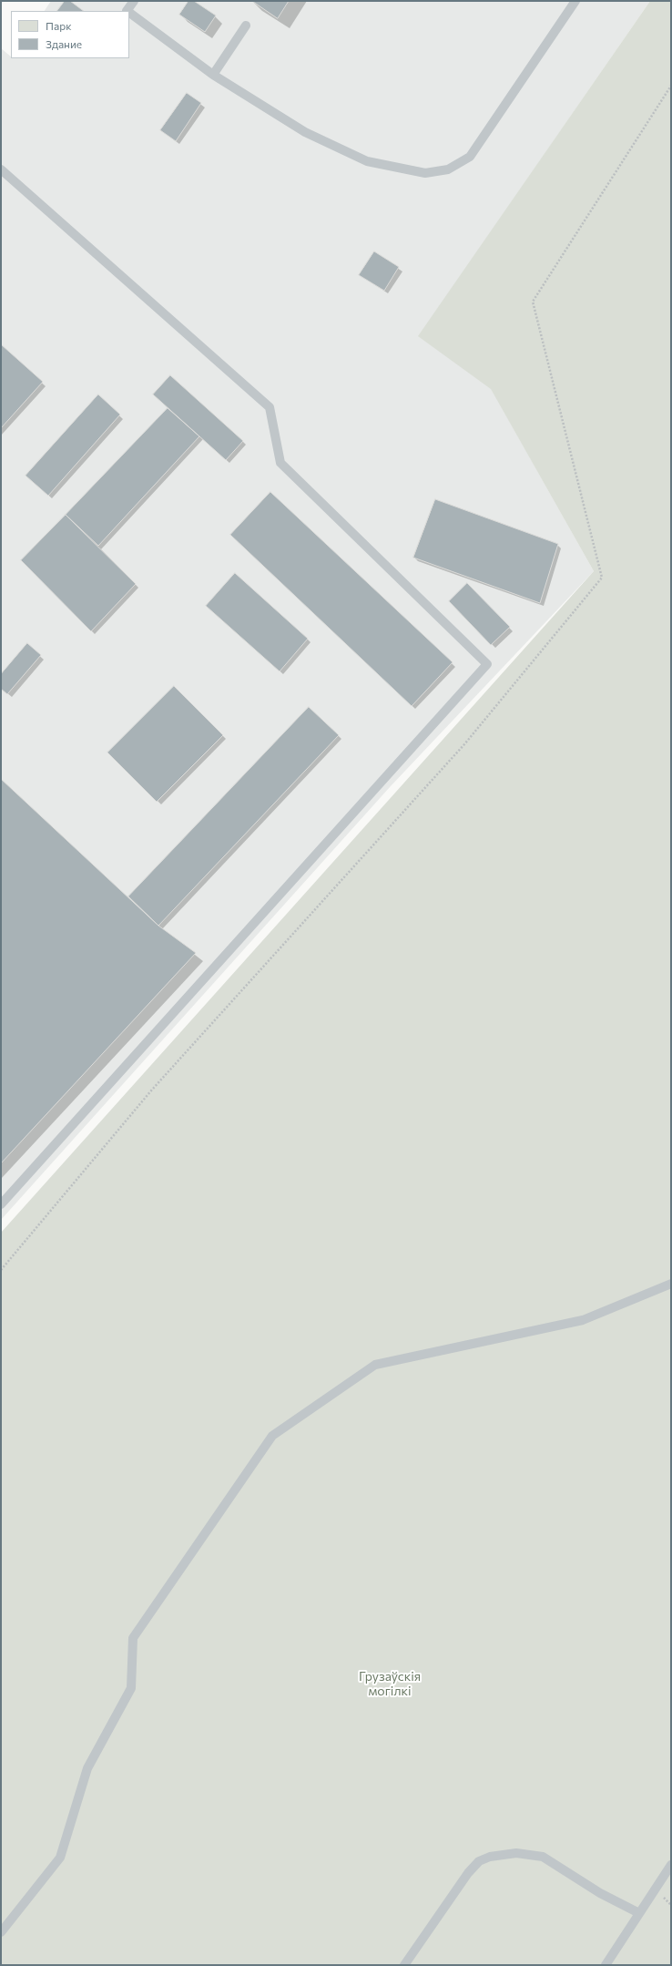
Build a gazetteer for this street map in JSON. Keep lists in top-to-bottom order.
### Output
{
  "parks": ["Грузаўскія могілкі"],
  "legend": ["Парк", "Здание"]
}
